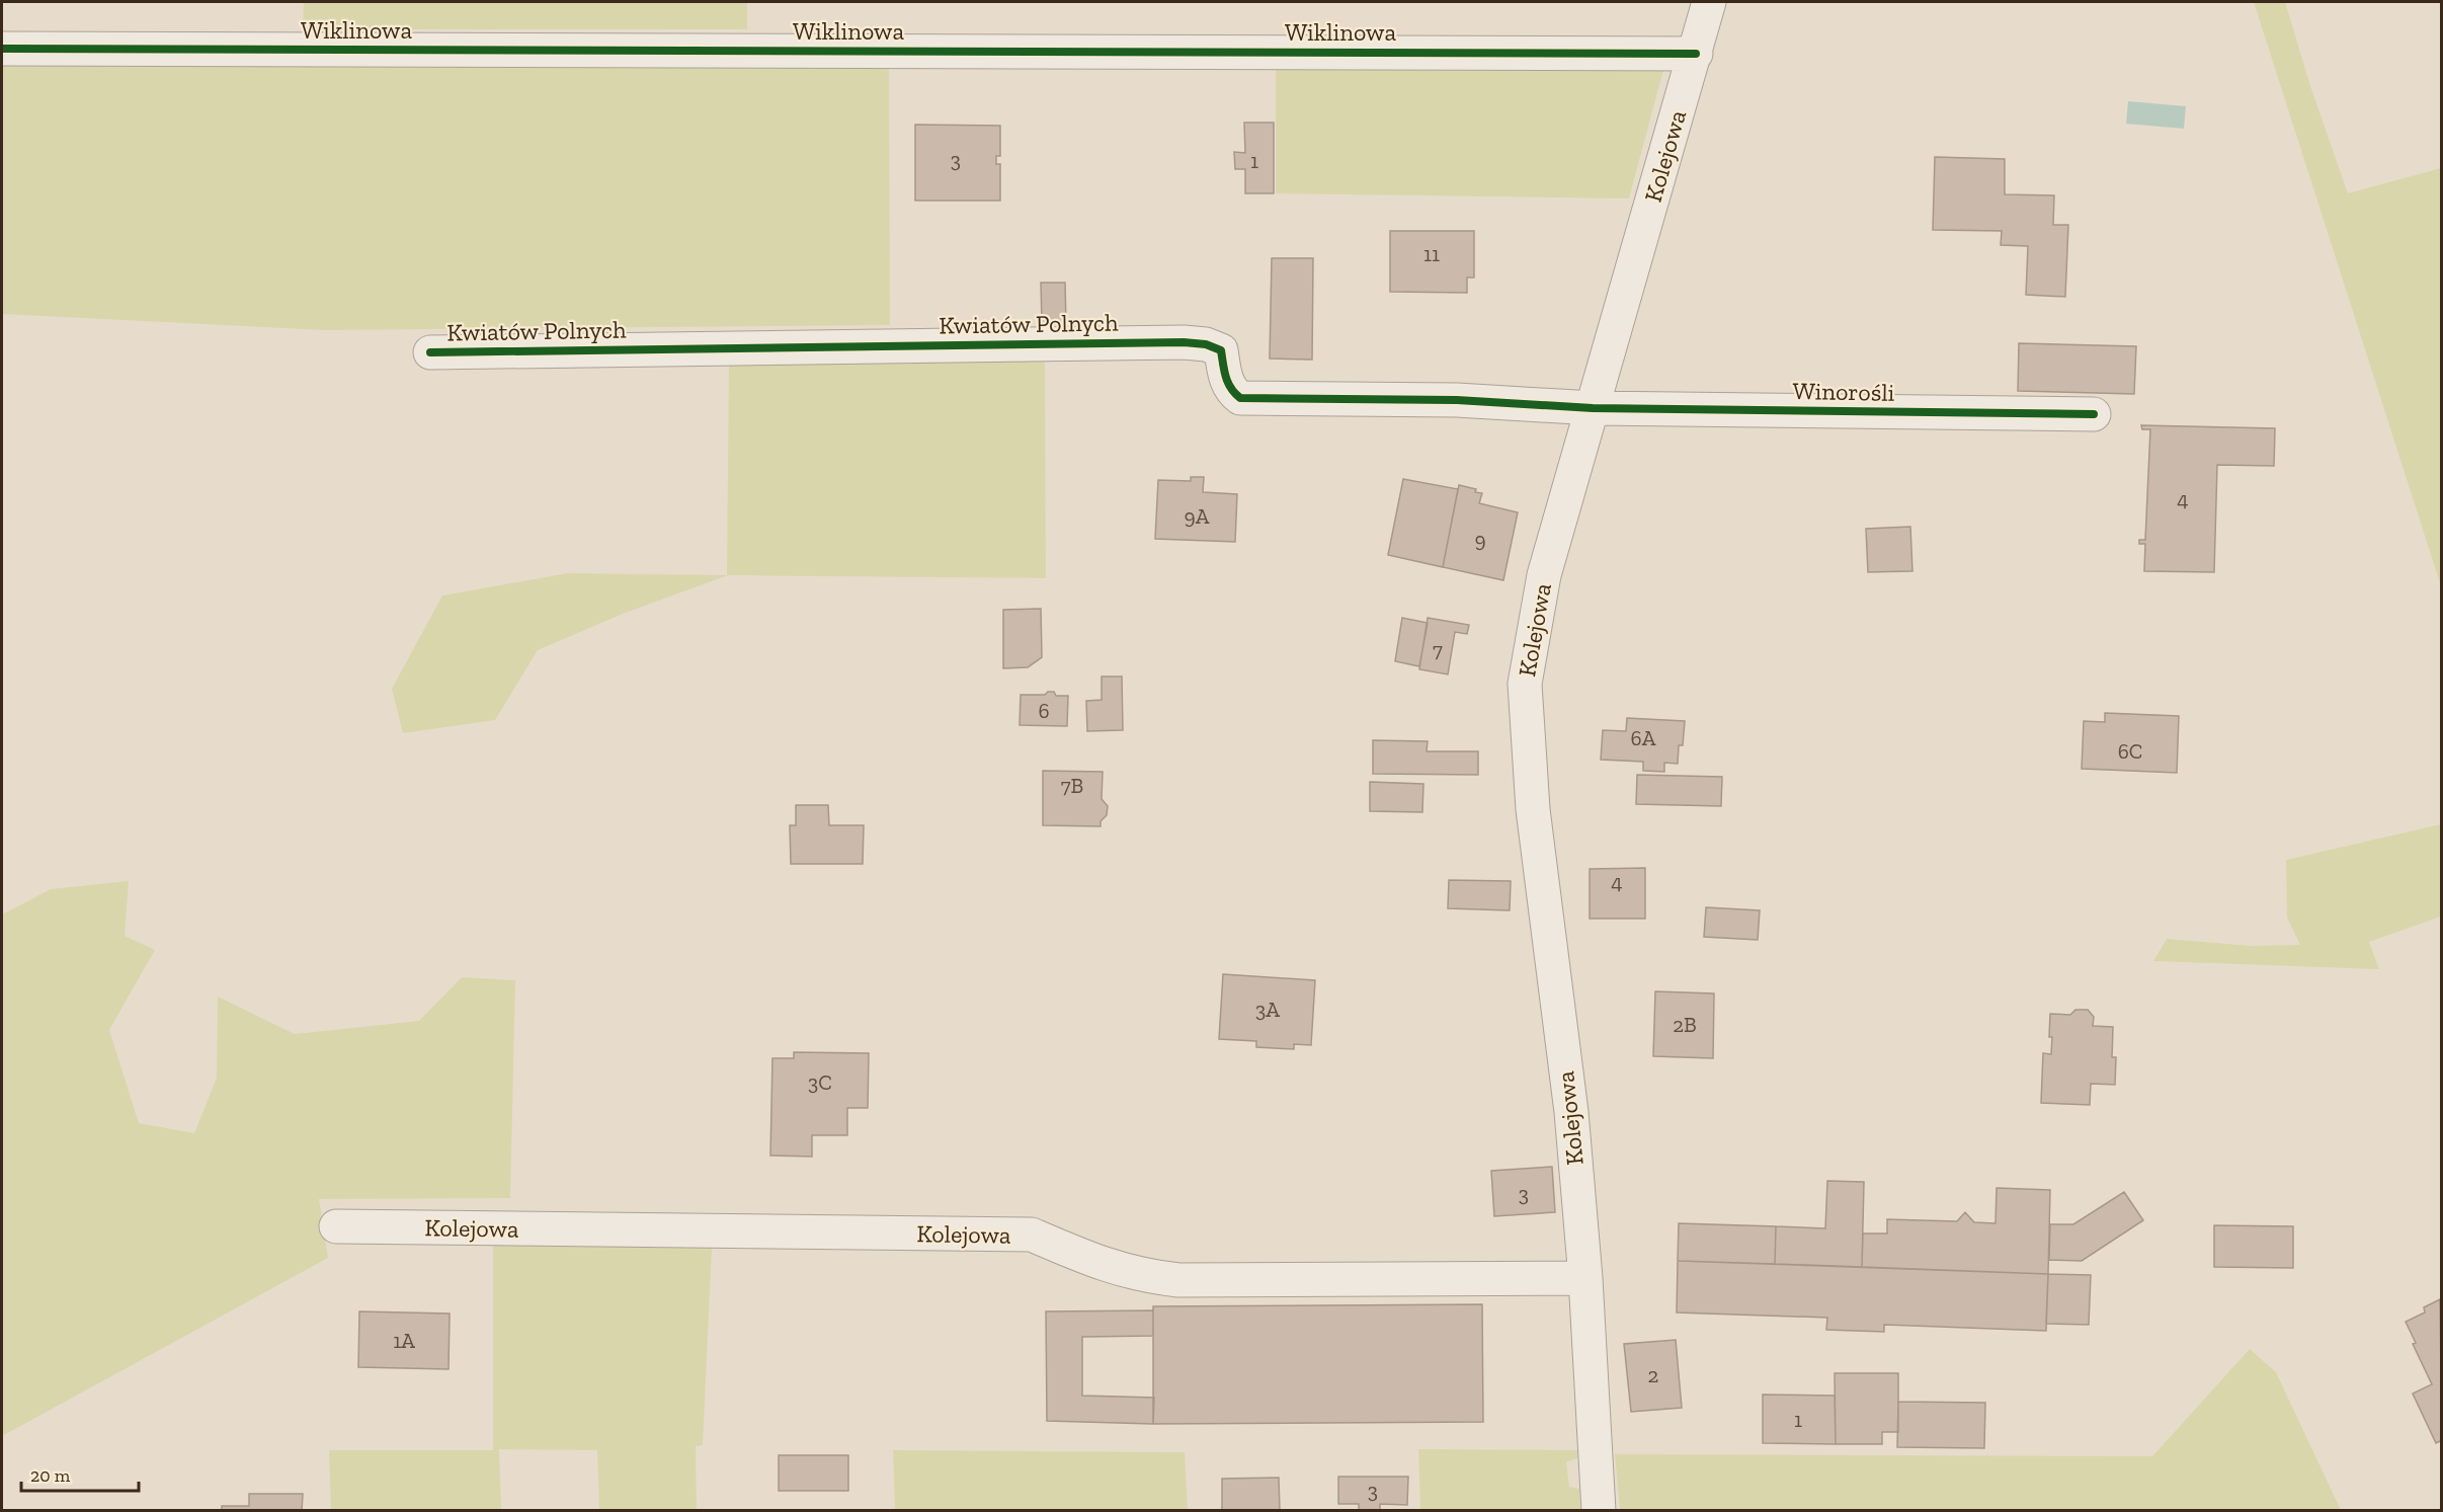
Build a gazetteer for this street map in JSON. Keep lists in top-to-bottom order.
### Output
{
  "streets": {
    "street": [
      "Wiklinowa",
      "Kolejowa",
      "Kwiatów Polnych",
      "Winorośli"
    ]
  },
  "crossings": [
    ["Wiklinowa", "Kolejowa"],
    ["Kolejowa", "Kwiatów Polnych"],
    ["Kolejowa", "Winorośli"],
    ["Kwiatów Polnych", "Winorośli"]
  ],
  "house_numbers": [
    "3",
    "1",
    "11",
    "4",
    "9A",
    "9",
    "7",
    "6",
    "6A",
    "6C",
    "7B",
    "4",
    "3A",
    "2B",
    "3C",
    "3",
    "1A",
    "2",
    "1",
    "3"
  ],
  "scale_bar": "20 m"
}
